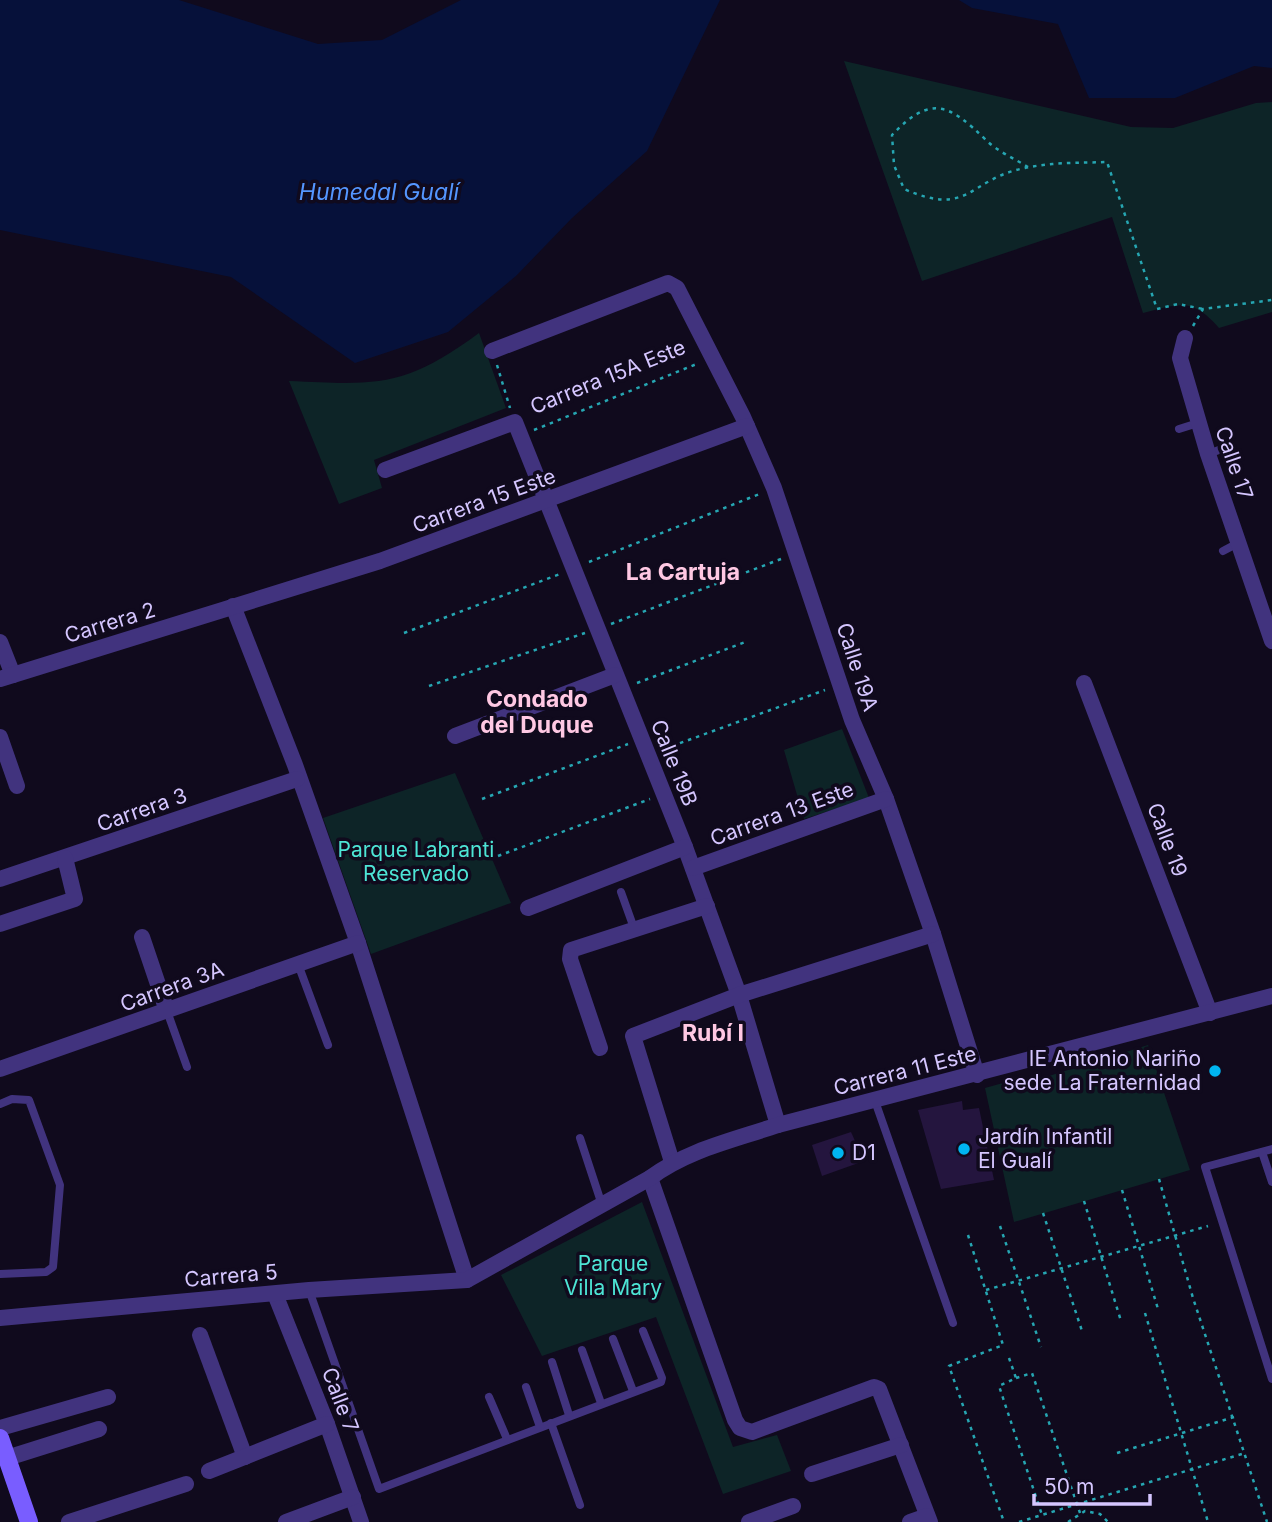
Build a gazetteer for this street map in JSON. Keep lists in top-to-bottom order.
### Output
{
  "streets": {
    "street": [
      "Carrera 15A Este",
      "Calle 17",
      "Carrera 15 Este",
      "Carrera 2",
      "Calle 19A",
      "Calle 19B",
      "Carrera 3",
      "Carrera 13 Este",
      "Calle 19",
      "Carrera 3A",
      "Carrera 11 Este",
      "Carrera 5",
      "Calle 7"
    ]
  },
  "crossings": [
    ["Carrera 15A Este", "Calle 19A"],
    ["Carrera 15A Este", "Calle 19B"],
    ["Carrera 15 Este", "Carrera 2"],
    ["Carrera 15 Este", "Calle 19A"],
    ["Carrera 15 Este", "Calle 19B"],
    ["Calle 19A", "Carrera 13 Este"],
    ["Calle 19A", "Carrera 11 Este"],
    ["Calle 19B", "Carrera 13 Este"],
    ["Calle 19B", "Carrera 11 Este"],
    ["Calle 19", "Carrera 11 Este"],
    ["Carrera 5", "Calle 7"]
  ],
  "districts": ["La Cartuja", "Condado del Duque", "Rubí I"],
  "water": ["Humedal Gualí"],
  "parks": ["Parque Labranti Reservado", "Parque Villa Mary"],
  "places": ["IE Antonio Nariño sede La Fraternidad", "Jardín Infantil El Gualí", "D1"],
  "scale_bar": "50 m"
}
